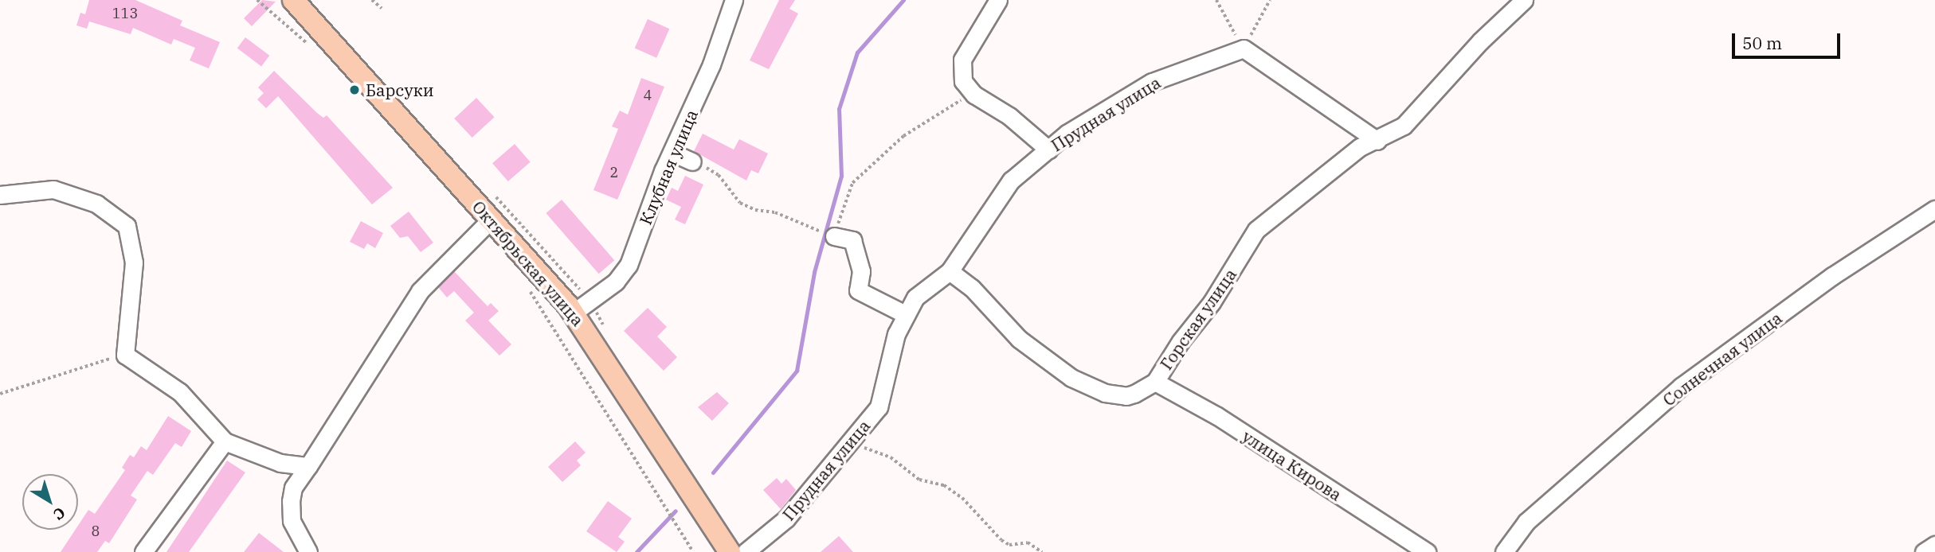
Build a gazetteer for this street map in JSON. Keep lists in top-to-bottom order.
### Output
{
  "streets": {
    "main road": ["Октябрьская улица"],
    "street": [
      "Прудная улица",
      "Клубная улица",
      "Горская улица",
      "Солнечная улица",
      "улица Кирова"
    ]
  },
  "crossings": [
    ["Прудная улица", "Горская улица"],
    ["Клубная улица", "Октябрьская улица"],
    ["Горская улица", "улица Кирова"]
  ],
  "places": ["Барсуки"],
  "house_numbers": [
    "113",
    "4",
    "2",
    "8"
  ],
  "scale_bar": "50 m",
  "north": "bottom right"
}
